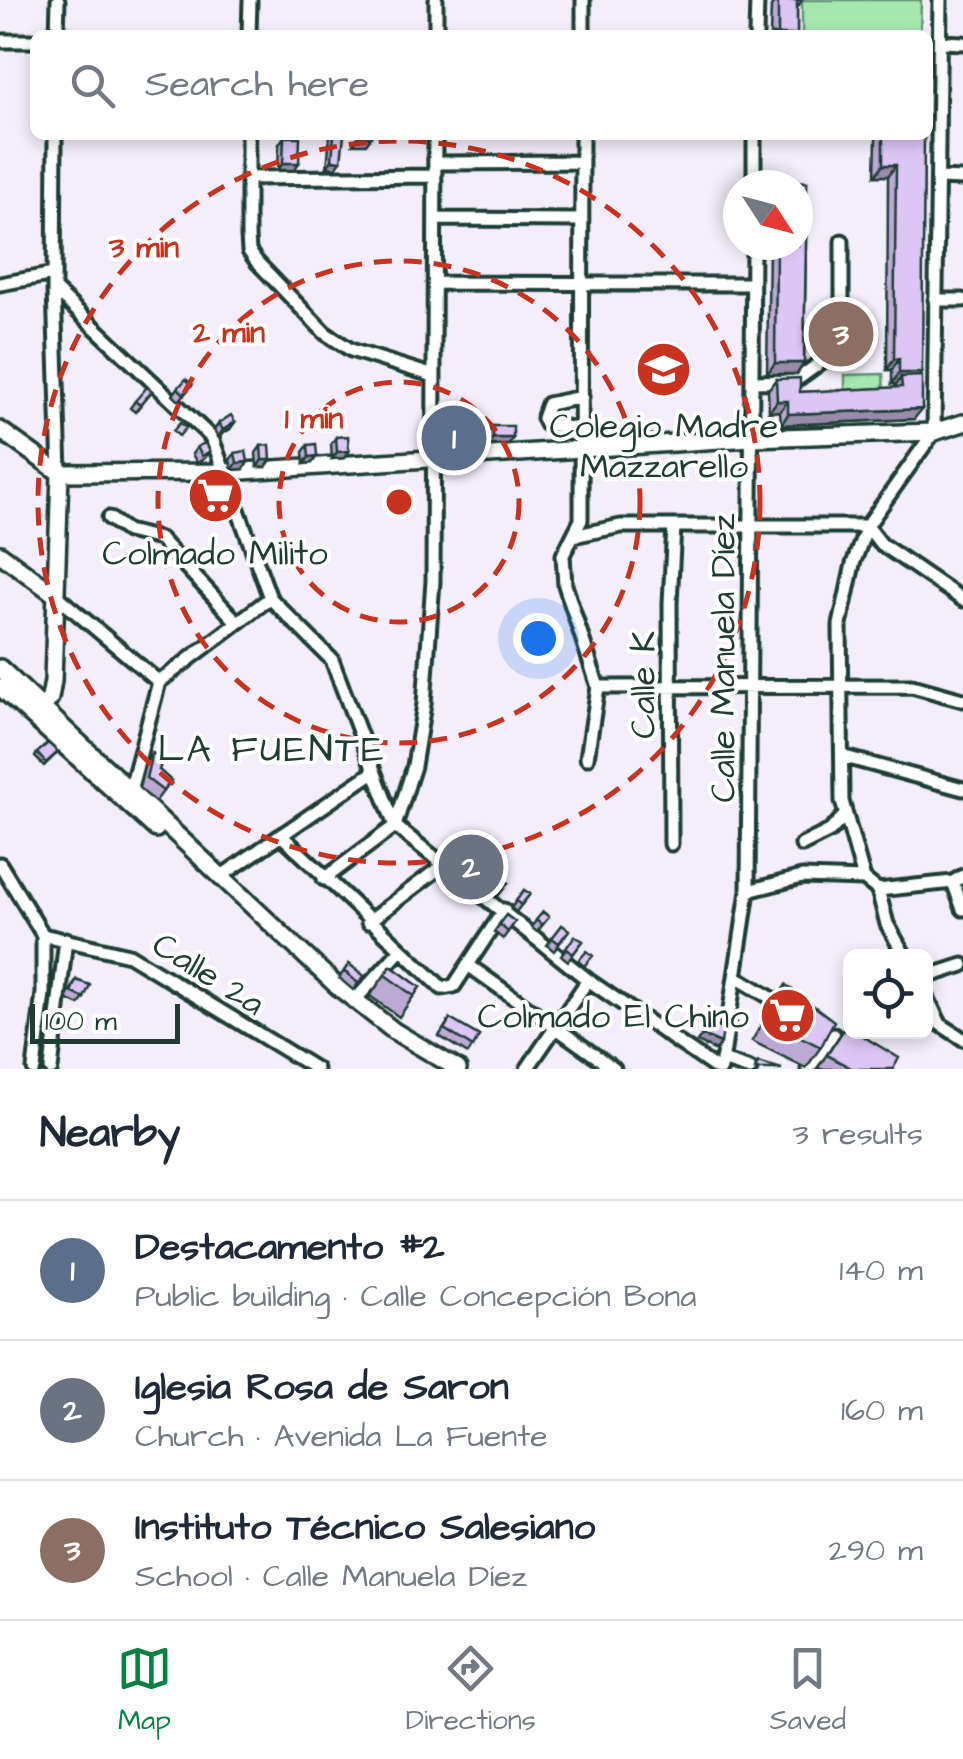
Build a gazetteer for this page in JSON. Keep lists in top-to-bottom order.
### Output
{
  "streets": {
    "street": ["Calle Manuela Díez", "Calle K", "Calle 2a"]
  },
  "districts": ["LA FUENTE"],
  "places": {
    "school or university": ["Colegio Madre Mazzarello"],
    "supermarket": ["Colmado Milito", "Colmado El Chino"]
  },
  "scale_bar": "100 m",
  "north": "bottom right",
  "page": {
    "search": "Search here",
    "pins": ["3", "1", "2"],
    "scale": "100 m",
    "heading": ["Nearby", "3 results"],
    "list": [
      {
        "mark": "1",
        "name": "Destacamento #2",
        "note": "Public building · Calle Concepción Bona",
        "value": "140 m"
      },
      {
        "mark": "2",
        "name": "Iglesia Rosa de Saron",
        "note": "Church · Avenida La Fuente",
        "value": "160 m"
      },
      {
        "mark": "3",
        "name": "Instituto Técnico Salesiano",
        "note": "School · Calle Manuela Díez",
        "value": "290 m"
      }
    ],
    "nav": ["Map", "Directions", "Saved"]
  },
  "rings": ["3 min", "2 min", "1 min"]
}
